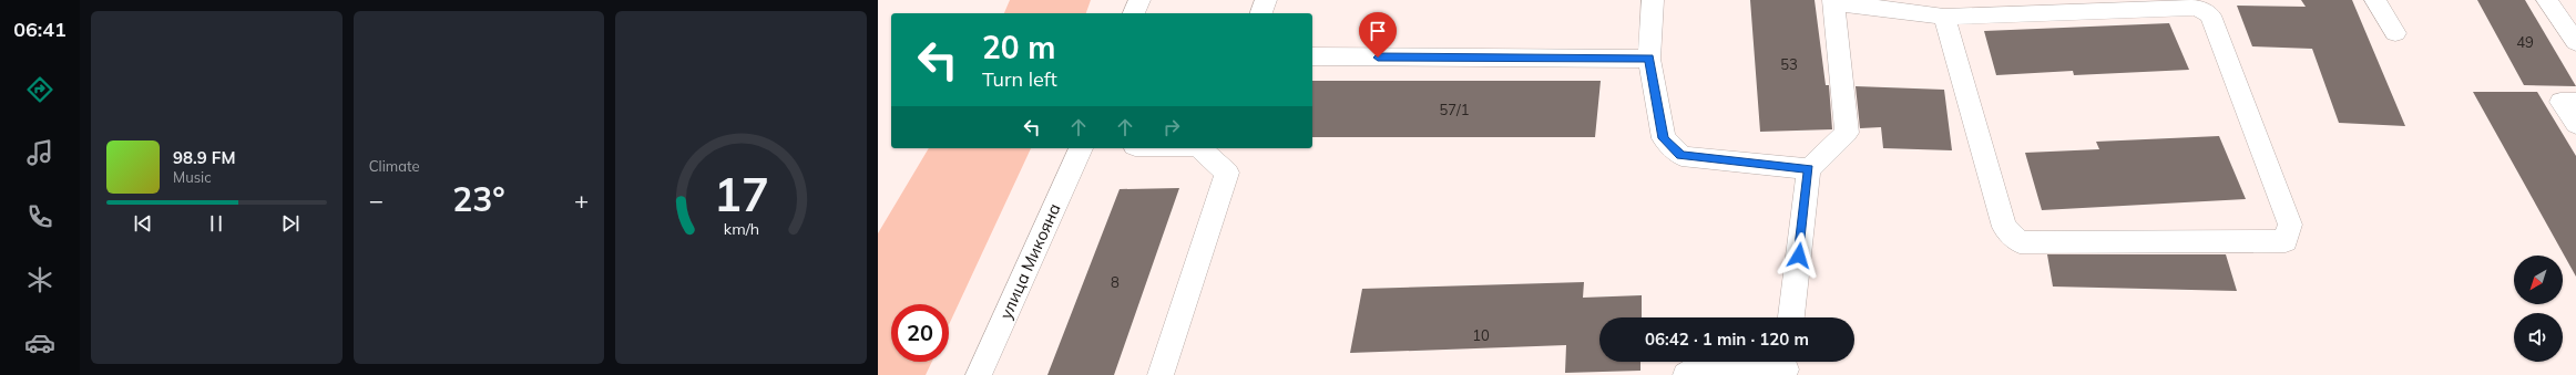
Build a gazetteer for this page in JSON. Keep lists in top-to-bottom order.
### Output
{
  "streets": {
    "street": ["улица Микояна"]
  },
  "house_numbers": [
    "49",
    "53",
    "57/1",
    "8",
    "10"
  ],
  "north": "bottom left",
  "page": {
    "tabs": "06:41",
    "tile": "Climate",
    "turn": ["20 m", "Turn left"],
    "song": ["98.9 FM", "Music"],
    "heat": ["−", "23°", "+"],
    "limit": "20",
    "trip": "06:42 · 1 min · 120 m",
    "gauge": ["17", "km/h"]
  }
}
